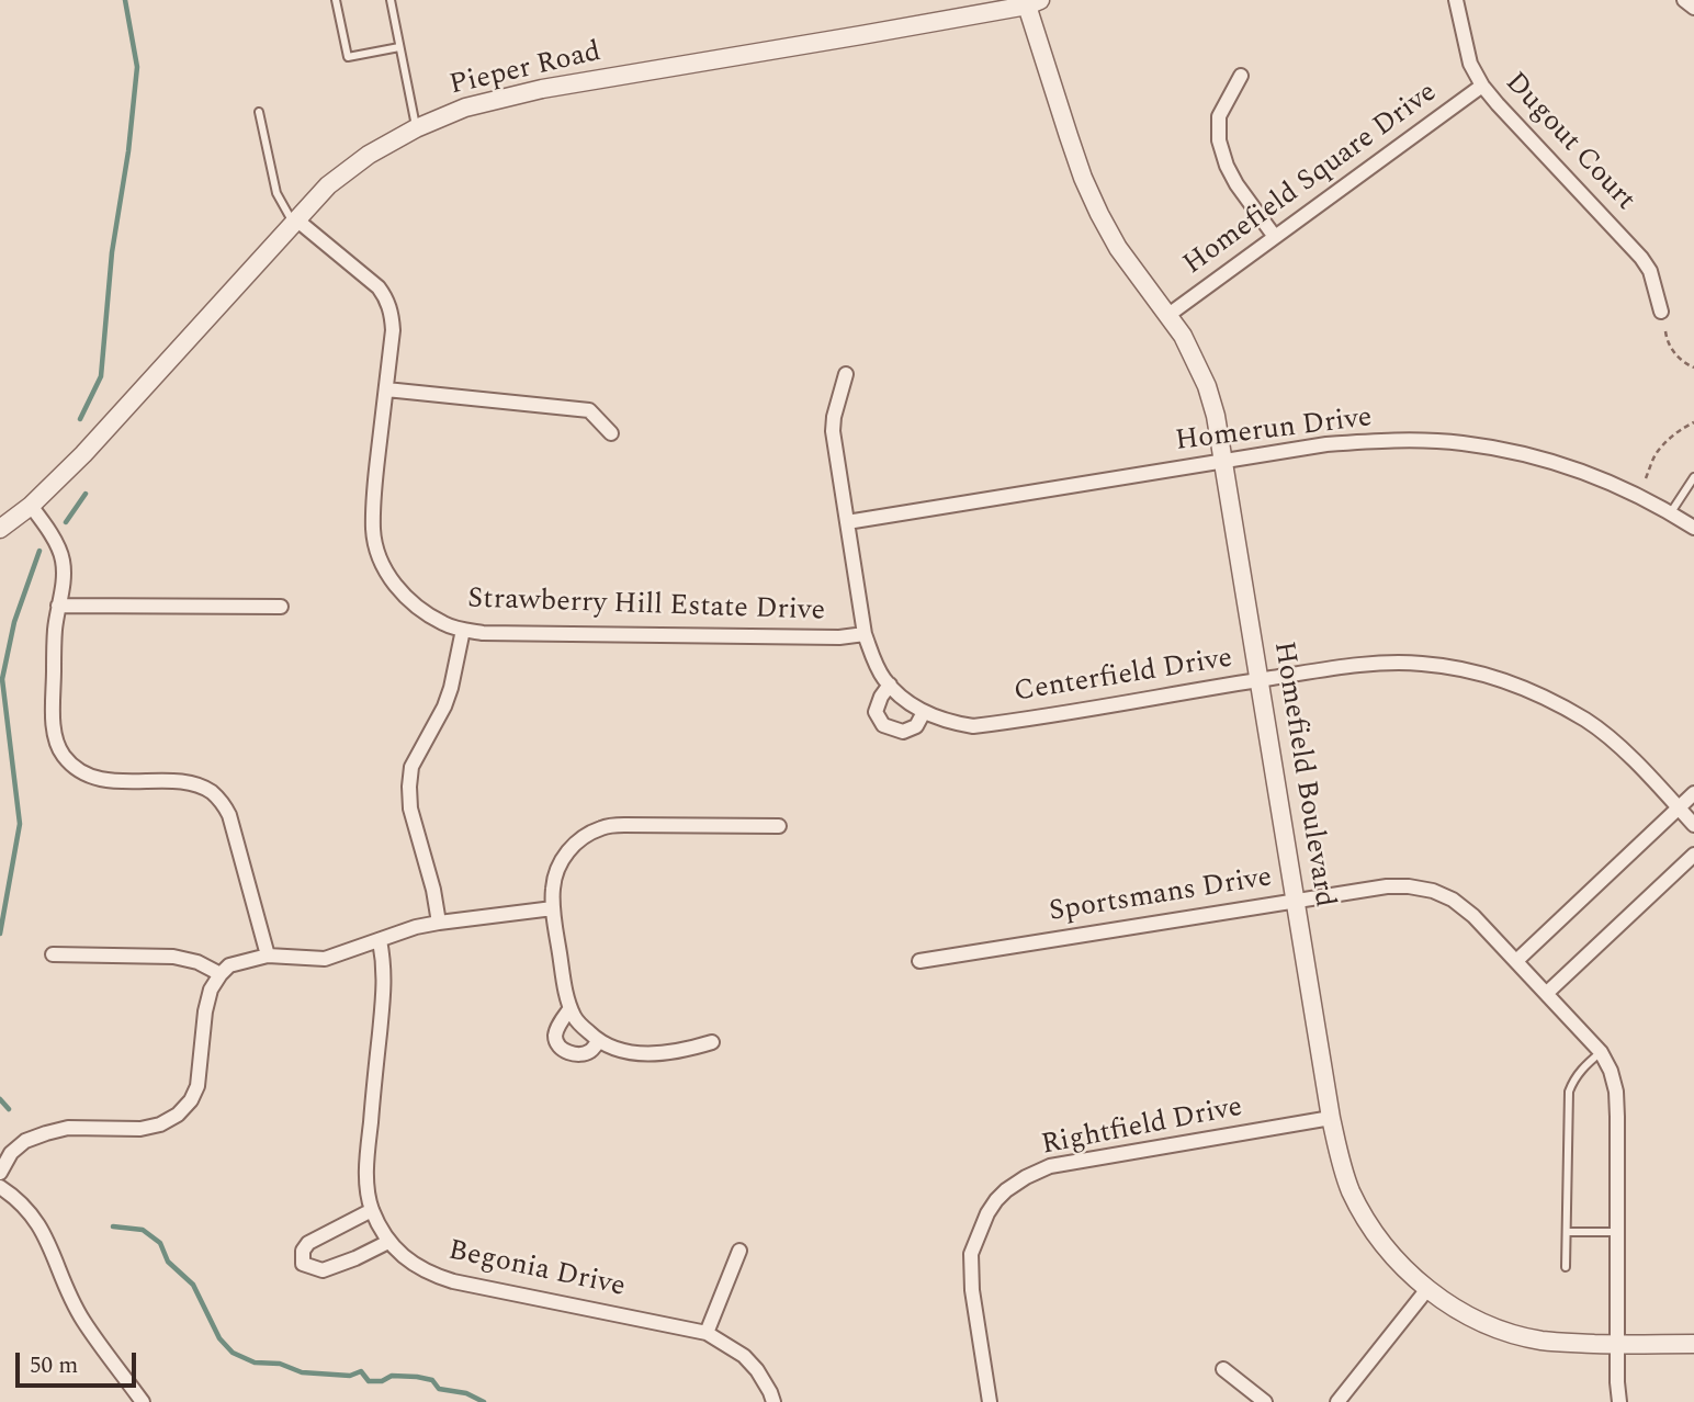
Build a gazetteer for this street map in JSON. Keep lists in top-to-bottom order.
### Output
{
  "streets": {
    "street": [
      "Pieper Road",
      "Dugout Court",
      "Homefield Square Drive",
      "Homerun Drive",
      "Strawberry Hill Estate Drive",
      "Centerfield Drive",
      "Homefield Boulevard",
      "Sportsmans Drive",
      "Rightfield Drive",
      "Begonia Drive"
    ]
  },
  "crossings": [
    ["Pieper Road", "Strawberry Hill Estate Drive"],
    ["Pieper Road", "Homefield Boulevard"],
    ["Dugout Court", "Homefield Square Drive"],
    ["Homefield Square Drive", "Homefield Boulevard"],
    ["Homerun Drive", "Centerfield Drive"],
    ["Homerun Drive", "Homefield Boulevard"],
    ["Strawberry Hill Estate Drive", "Centerfield Drive"],
    ["Centerfield Drive", "Homefield Boulevard"],
    ["Homefield Boulevard", "Sportsmans Drive"],
    ["Homefield Boulevard", "Rightfield Drive"]
  ],
  "scale_bar": "50 m"
}
